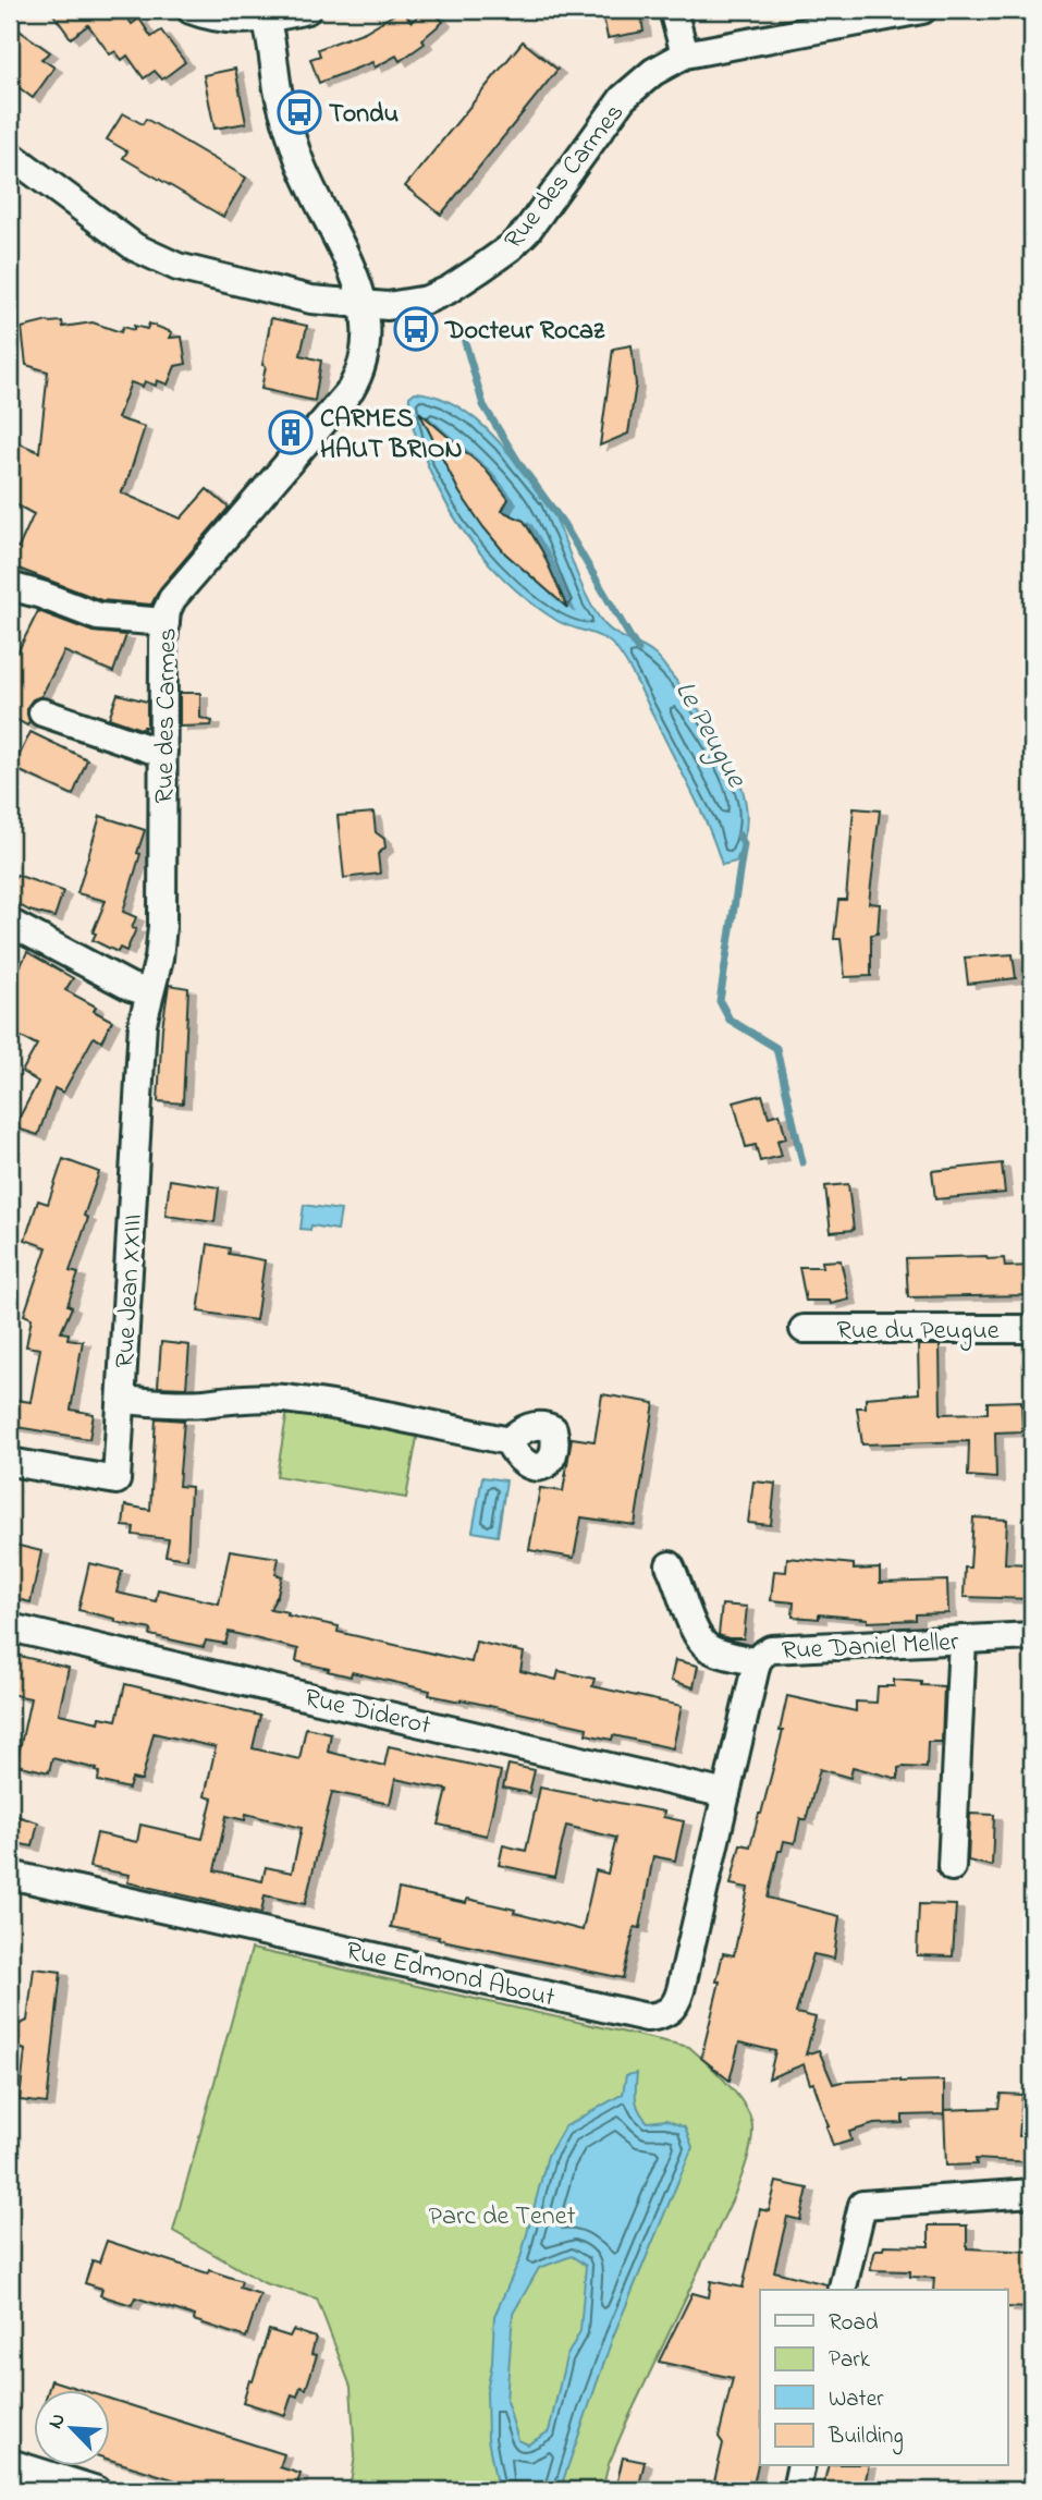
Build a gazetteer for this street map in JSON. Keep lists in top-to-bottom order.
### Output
{
  "streets": {
    "street": [
      "Rue des Carmes",
      "Rue Jean XXIII",
      "Rue du Peugue",
      "Rue Daniel Meller",
      "Rue Diderot",
      "Rue Edmond About"
    ]
  },
  "crossings": [
    ["Rue des Carmes", "Rue Jean XXIII"],
    ["Rue Daniel Meller", "Rue Diderot"],
    ["Rue Daniel Meller", "Rue Edmond About"],
    ["Rue Diderot", "Rue Edmond About"]
  ],
  "water": ["Le Peugue"],
  "parks": ["Parc de Tenet"],
  "places": {
    "bus stop": ["Tondu", "Docteur Rocaz"],
    "building": ["CARMES HAUT BRION"]
  },
  "legend": [
    "Road",
    "Park",
    "Water",
    "Building"
  ],
  "north": "top left"
}
